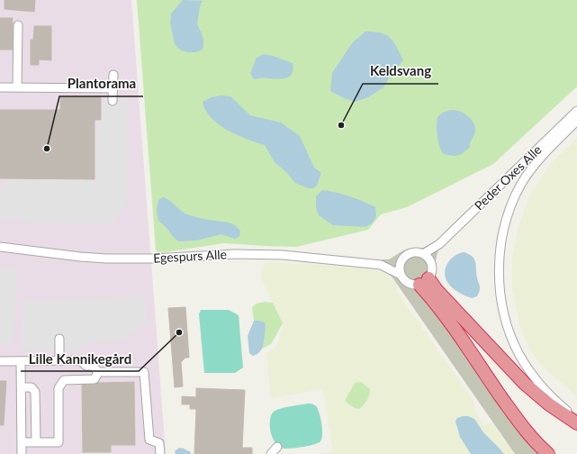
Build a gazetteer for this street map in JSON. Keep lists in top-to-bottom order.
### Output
{
  "streets": {
    "street": ["Peder Oxes Alle", "Egespurs Alle"]
  },
  "crossings": [
    ["Peder Oxes Alle", "Egespurs Alle"]
  ],
  "places": ["Keldsvang", "Plantorama", "Lille Kannikegård"]
}
